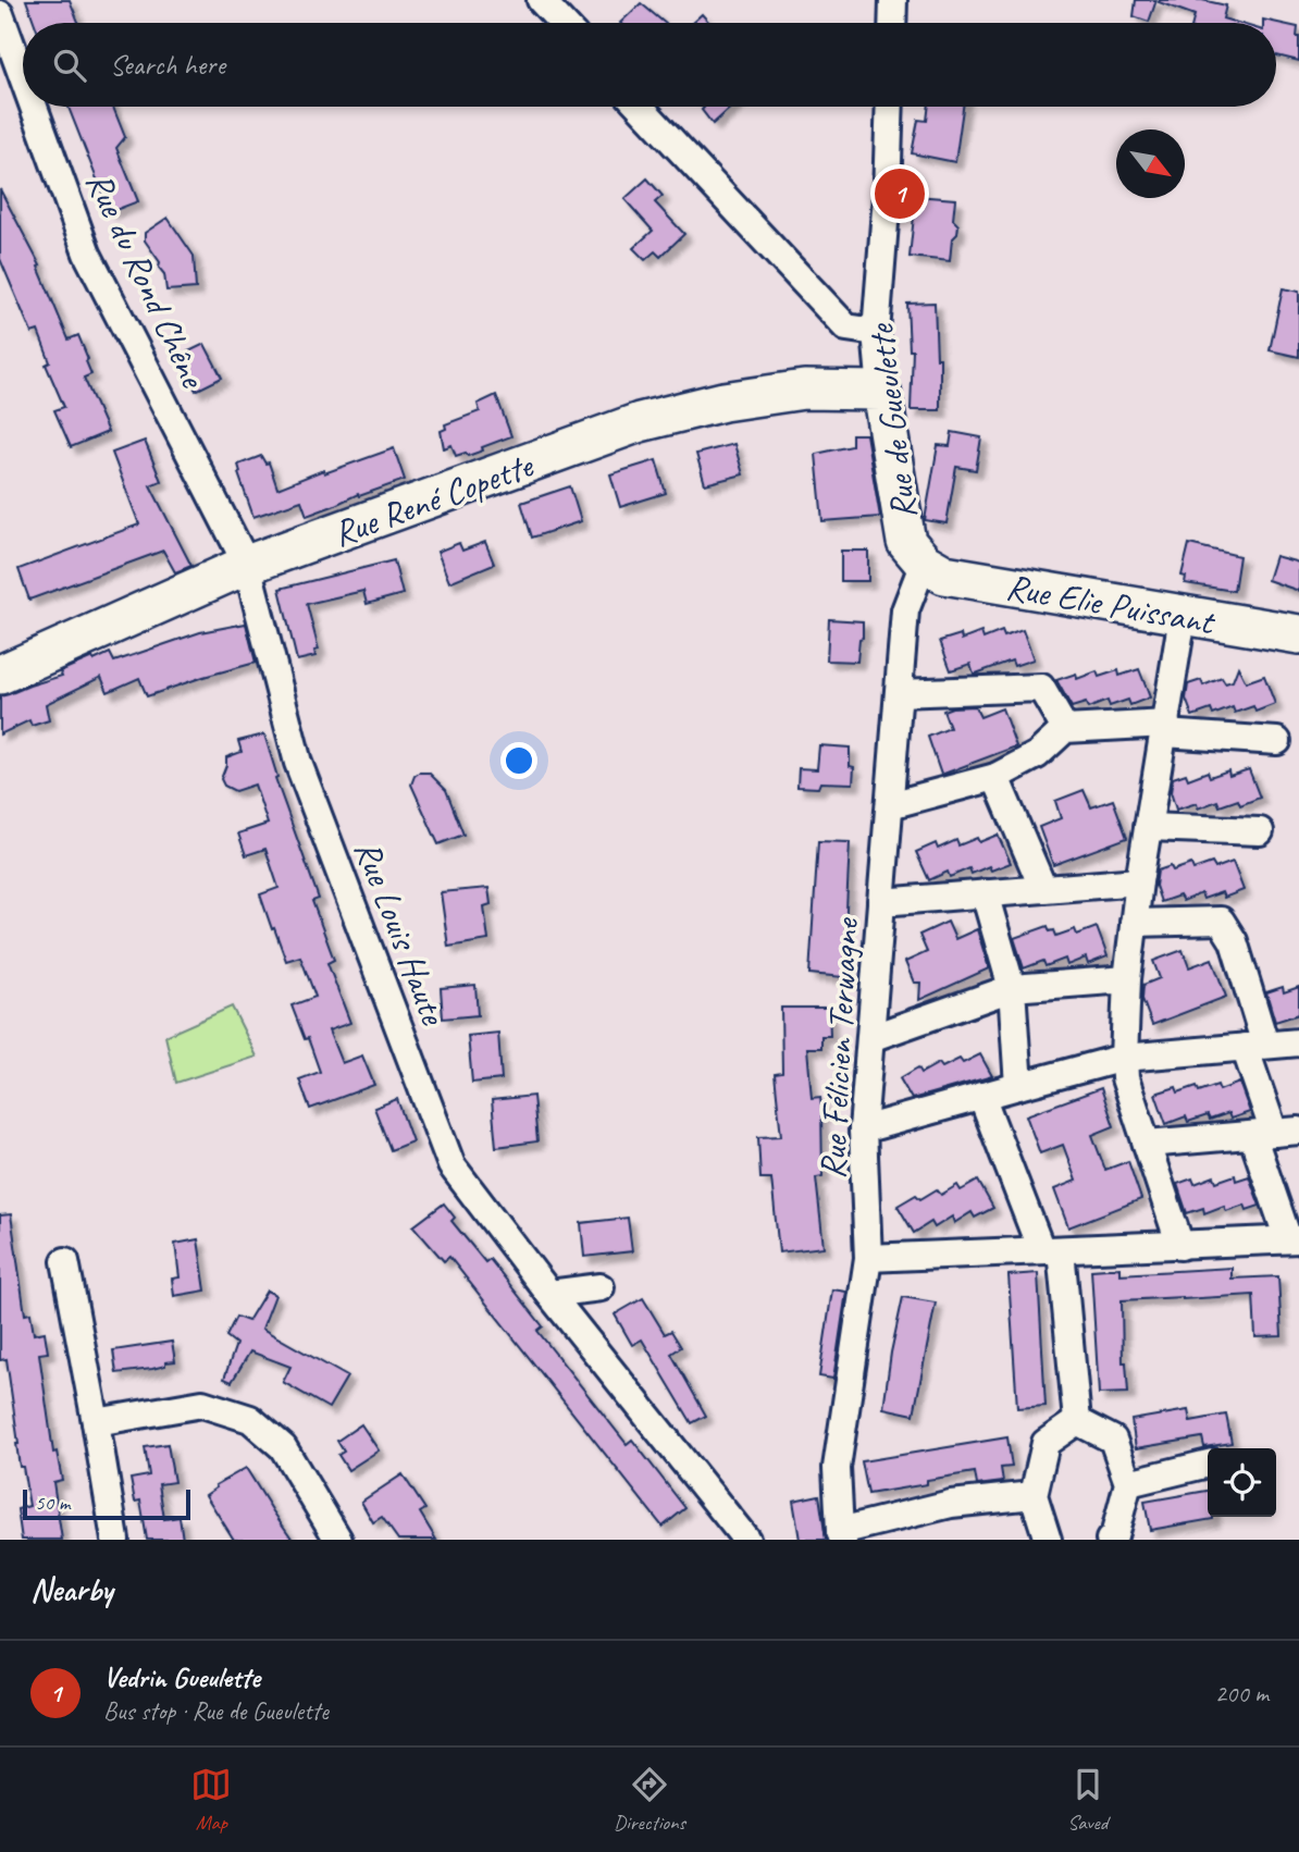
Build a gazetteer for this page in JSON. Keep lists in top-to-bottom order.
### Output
{
  "streets": {
    "street": [
      "Rue du Rond Chêne",
      "Rue de Gueulette",
      "Rue René Copette",
      "Rue Elie Puissant",
      "Rue Louis Haute",
      "Rue Félicien Terwagne"
    ]
  },
  "crossings": [
    ["Rue du Rond Chêne", "Rue René Copette"],
    ["Rue du Rond Chêne", "Rue Louis Haute"],
    ["Rue de Gueulette", "Rue René Copette"],
    ["Rue de Gueulette", "Rue Elie Puissant"],
    ["Rue de Gueulette", "Rue Félicien Terwagne"],
    ["Rue René Copette", "Rue Louis Haute"],
    ["Rue Elie Puissant", "Rue Félicien Terwagne"]
  ],
  "scale_bar": "50 m",
  "north": "bottom right",
  "page": {
    "search": "Search here",
    "pins": "1",
    "scale": "50 m",
    "heading": "Nearby",
    "list": [
      {
        "mark": "1",
        "name": "Vedrin Gueulette",
        "note": "Bus stop · Rue de Gueulette",
        "value": "200 m"
      }
    ],
    "nav": ["Map", "Directions", "Saved"]
  }
}
